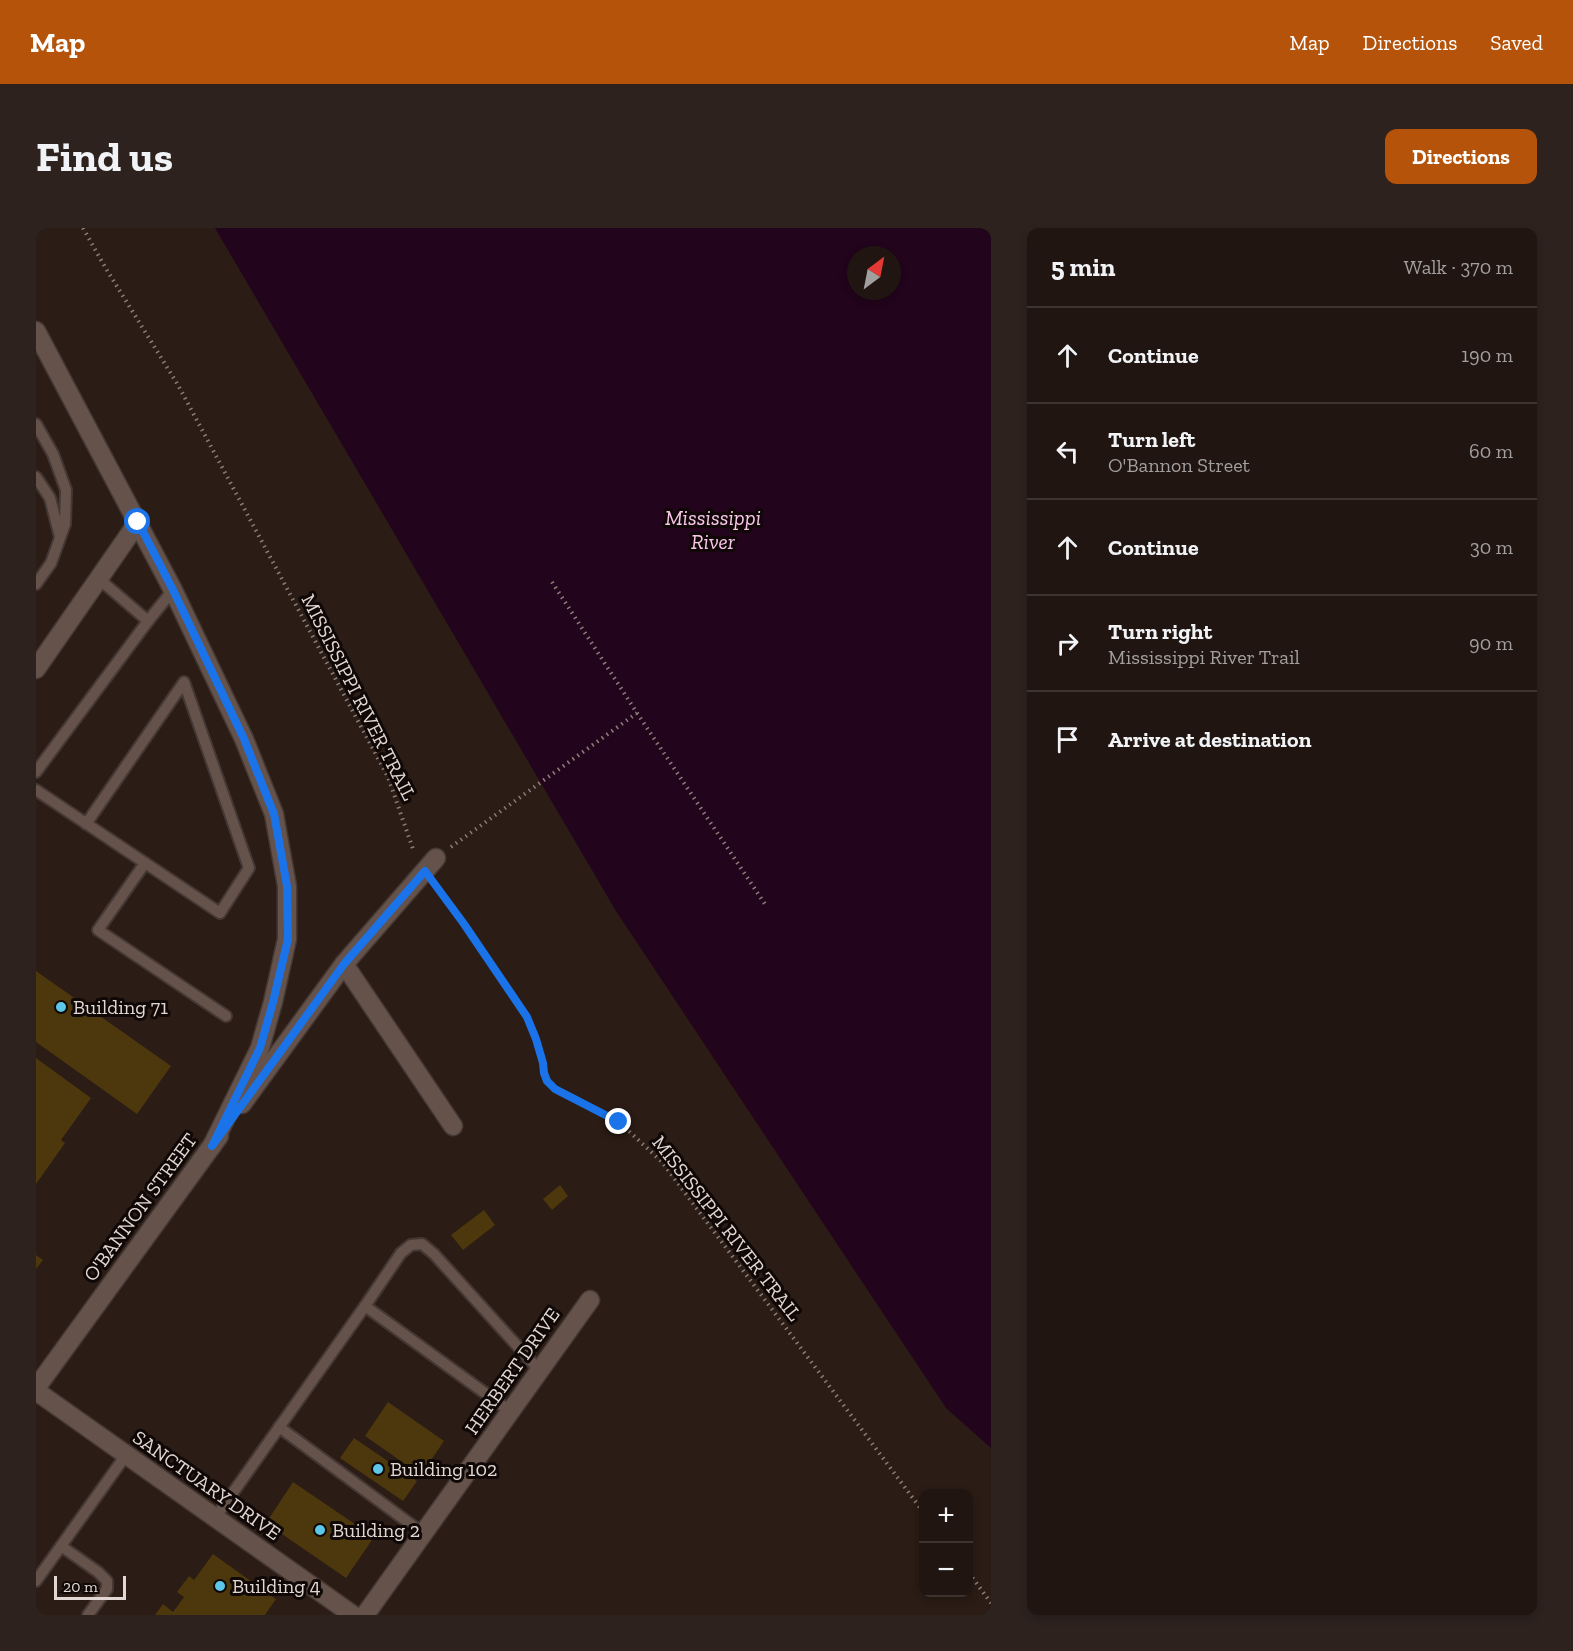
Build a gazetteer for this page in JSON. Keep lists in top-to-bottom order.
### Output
{
  "streets": {
    "street": ["O'BANNON STREET", "HERBERT DRIVE", "SANCTUARY DRIVE"],
    "path": ["MISSISSIPPI RIVER TRAIL"]
  },
  "crossings": [
    ["MISSISSIPPI RIVER TRAIL", "O'BANNON STREET"],
    ["O'BANNON STREET", "SANCTUARY DRIVE"]
  ],
  "water": ["Mississippi River"],
  "places": [
    "Building 71",
    "Building 102",
    "Building 2",
    "Building 4"
  ],
  "scale_bar": "20 m",
  "north": "top right",
  "page": {
    "header": "Map",
    "nav": ["Map", "Directions", "Saved"],
    "buttons": "Directions",
    "title": "Find us",
    "heading": ["5 min", "Walk · 370 m"],
    "list": [
      ["Continue", "190 m"],
      ["Turn left", "O'Bannon Street", "60 m"],
      ["Continue", "30 m"],
      ["Turn right", "Mississippi River Trail", "90 m"],
      "Arrive at destination"
    ],
    "map_buttons": ["+", "−"],
    "scale": "20 m"
  }
}
